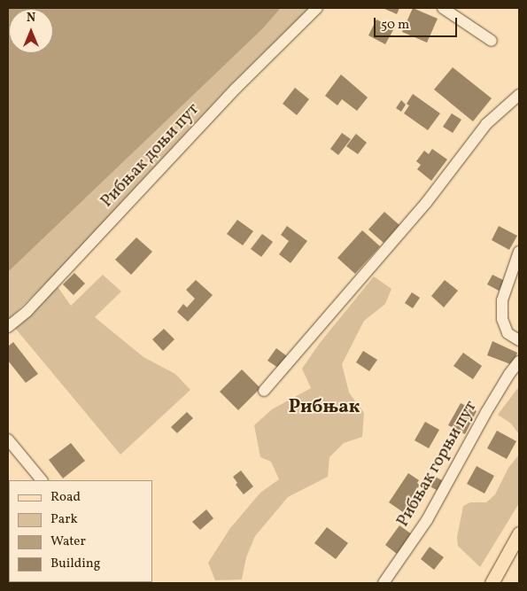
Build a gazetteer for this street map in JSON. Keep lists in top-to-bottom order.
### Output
{
  "streets": {
    "street": ["Рибњак доњи пут", "Рибњак горњи пут"]
  },
  "districts": ["Рибњак"],
  "legend": [
    "Road",
    "Park",
    "Water",
    "Building"
  ],
  "scale_bar": "50 m",
  "north": "top"
}
